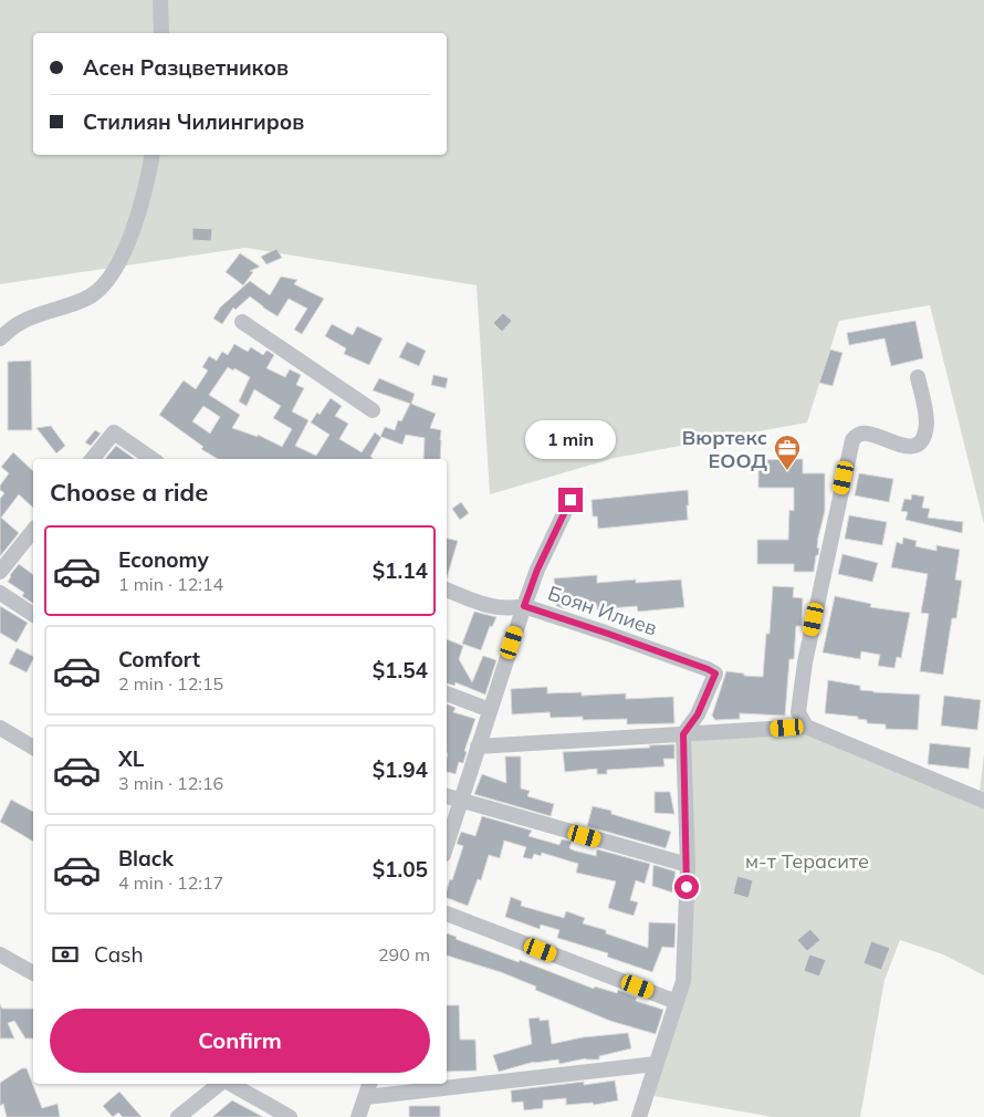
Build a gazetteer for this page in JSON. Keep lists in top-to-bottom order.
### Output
{
  "streets": {
    "street": ["Боян Илиев"]
  },
  "parks": ["м-т Терасите"],
  "places": {
    "office": ["Вюртекс ЕООД"]
  },
  "page": {
    "banner": ["Асен Разцветников", "Стилиян Чилингиров"],
    "bubble": "1 min",
    "heading": "Choose a ride",
    "list": [
      {
        "name": "Economy",
        "note": "1 min · 12:14",
        "value": "$1.14"
      },
      {
        "name": "Comfort",
        "note": "2 min · 12:15",
        "value": "$1.54"
      },
      {
        "name": "XL",
        "note": "3 min · 12:16",
        "value": "$1.94"
      },
      {
        "name": "Black",
        "note": "4 min · 12:17",
        "value": "$1.05"
      }
    ],
    "pay": ["Cash", "290 m"],
    "buttons": "Confirm"
  }
}
